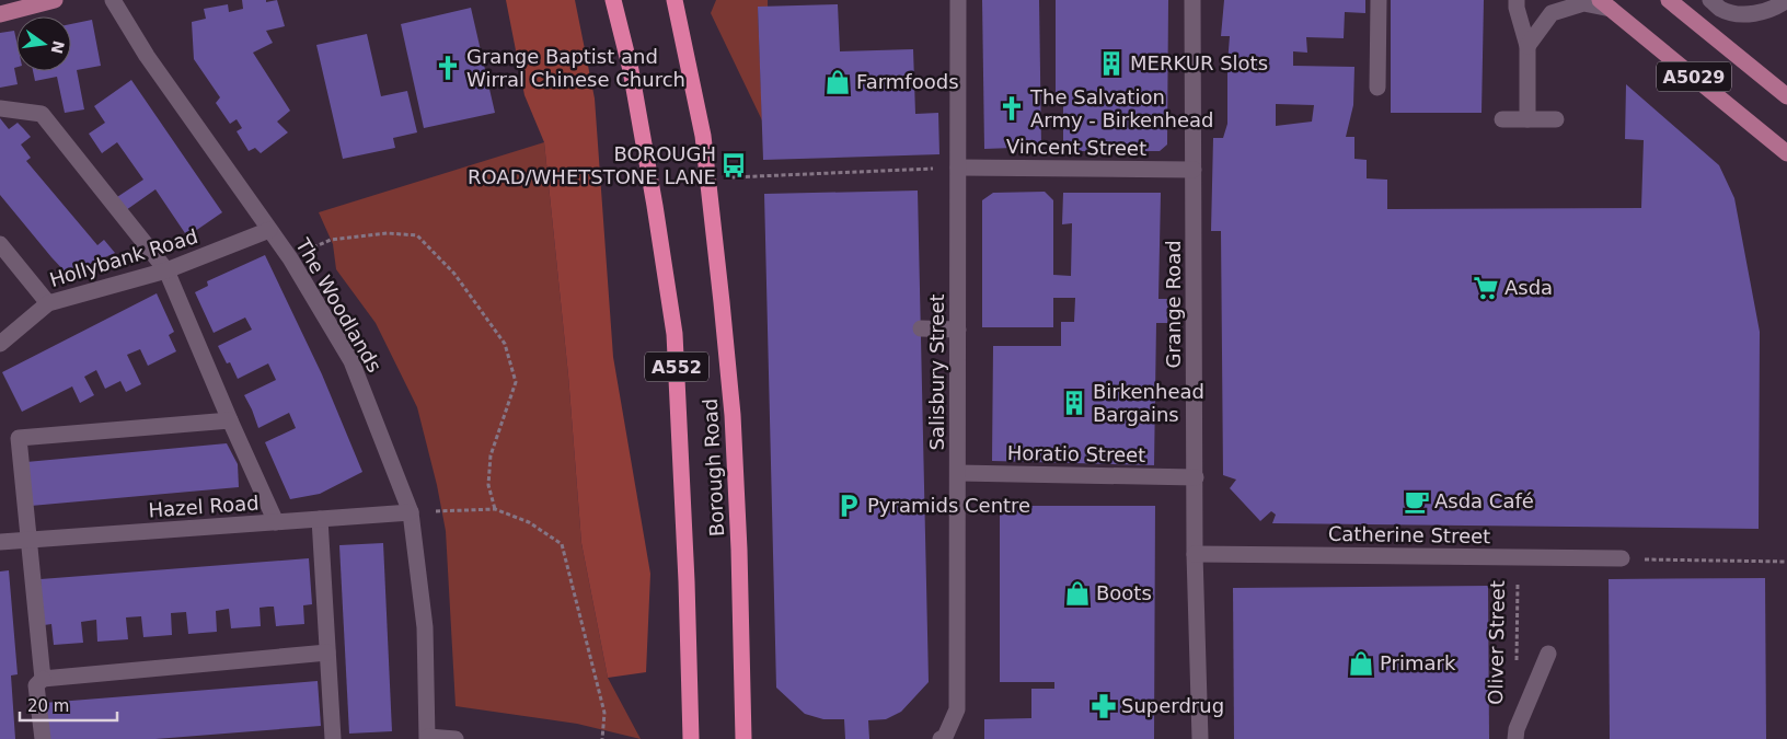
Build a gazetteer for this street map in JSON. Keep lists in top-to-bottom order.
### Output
{
  "streets": {
    "highway": ["A552", "Borough Road"],
    "main road": ["A5029"],
    "street": [
      "Vincent Street",
      "Hollybank Road",
      "Grange Road",
      "The Woodlands",
      "Salisbury Street",
      "Horatio Street",
      "Hazel Road",
      "Catherine Street",
      "Oliver Street"
    ]
  },
  "crossings": [
    ["Vincent Street", "Grange Road"],
    ["Vincent Street", "Salisbury Street"],
    ["Hollybank Road", "The Woodlands"],
    ["Grange Road", "Horatio Street"],
    ["Grange Road", "Catherine Street"],
    ["The Woodlands", "Hazel Road"],
    ["Salisbury Street", "Horatio Street"],
    ["Catherine Street", "Oliver Street"]
  ],
  "places": {
    "building": ["MERKUR Slots", "Birkenhead Bargains"],
    "church": ["Grange Baptist and Wirral Chinese Church", "The Salvation Army - Birkenhead"],
    "shop": ["Farmfoods", "Boots", "Primark"],
    "bus stop": ["BOROUGH ROAD/WHETSTONE LANE"],
    "supermarket": ["Asda"],
    "cafe": ["Asda Café"],
    "parking": ["Pyramids Centre"],
    "pharmacy": ["Superdrug"]
  },
  "scale_bar": "20 m",
  "north": "right"
}
